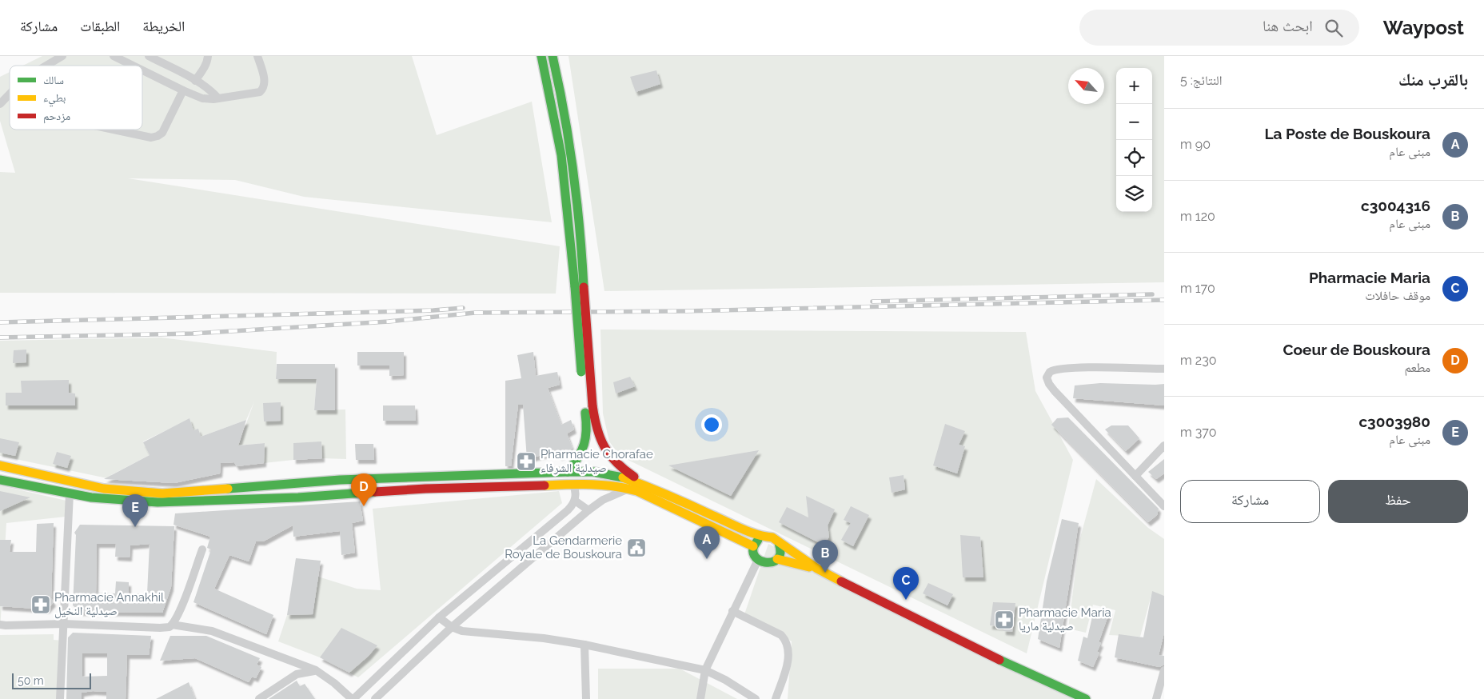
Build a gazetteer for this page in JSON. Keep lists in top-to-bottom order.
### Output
{
  "places": {
    "pharmacy": ["Pharmacie Chorafae صيدلية الشرفاء", "Pharmacie Annakhil صيدلية النخيل", "Pharmacie Maria صيدلية ماريا"],
    "public building": ["La Gendarmerie Royale de Bouskoura"]
  },
  "legend": ["سالك", "بطيء", "مزدحم"],
  "scale_bar": "50 m",
  "north": "top left",
  "page": {
    "header": "Waypost",
    "search": "ابحث هنا",
    "nav": ["الخريطة", "الطبقات", "مشاركة"],
    "heading": ["بالقرب منك", "النتائج: 5"],
    "map_buttons": ["+", "−"],
    "list": [
      {
        "mark": "A",
        "name": "La Poste de Bouskoura",
        "note": "مبنى عام",
        "value": "90 m"
      },
      {
        "mark": "B",
        "name": "c3004316",
        "note": "مبنى عام",
        "value": "120 m"
      },
      {
        "mark": "C",
        "name": "Pharmacie Maria",
        "note": "موقف حافلات",
        "value": "170 m"
      },
      {
        "mark": "D",
        "name": "Coeur de Bouskoura",
        "note": "مطعم",
        "value": "230 m"
      },
      {
        "mark": "E",
        "name": "c3003980",
        "note": "مبنى عام",
        "value": "370 m"
      }
    ],
    "buttons": ["حفظ", "مشاركة"],
    "pins": [
      "D",
      "E",
      "A",
      "B",
      "C"
    ],
    "scale": "50 m"
  }
}
